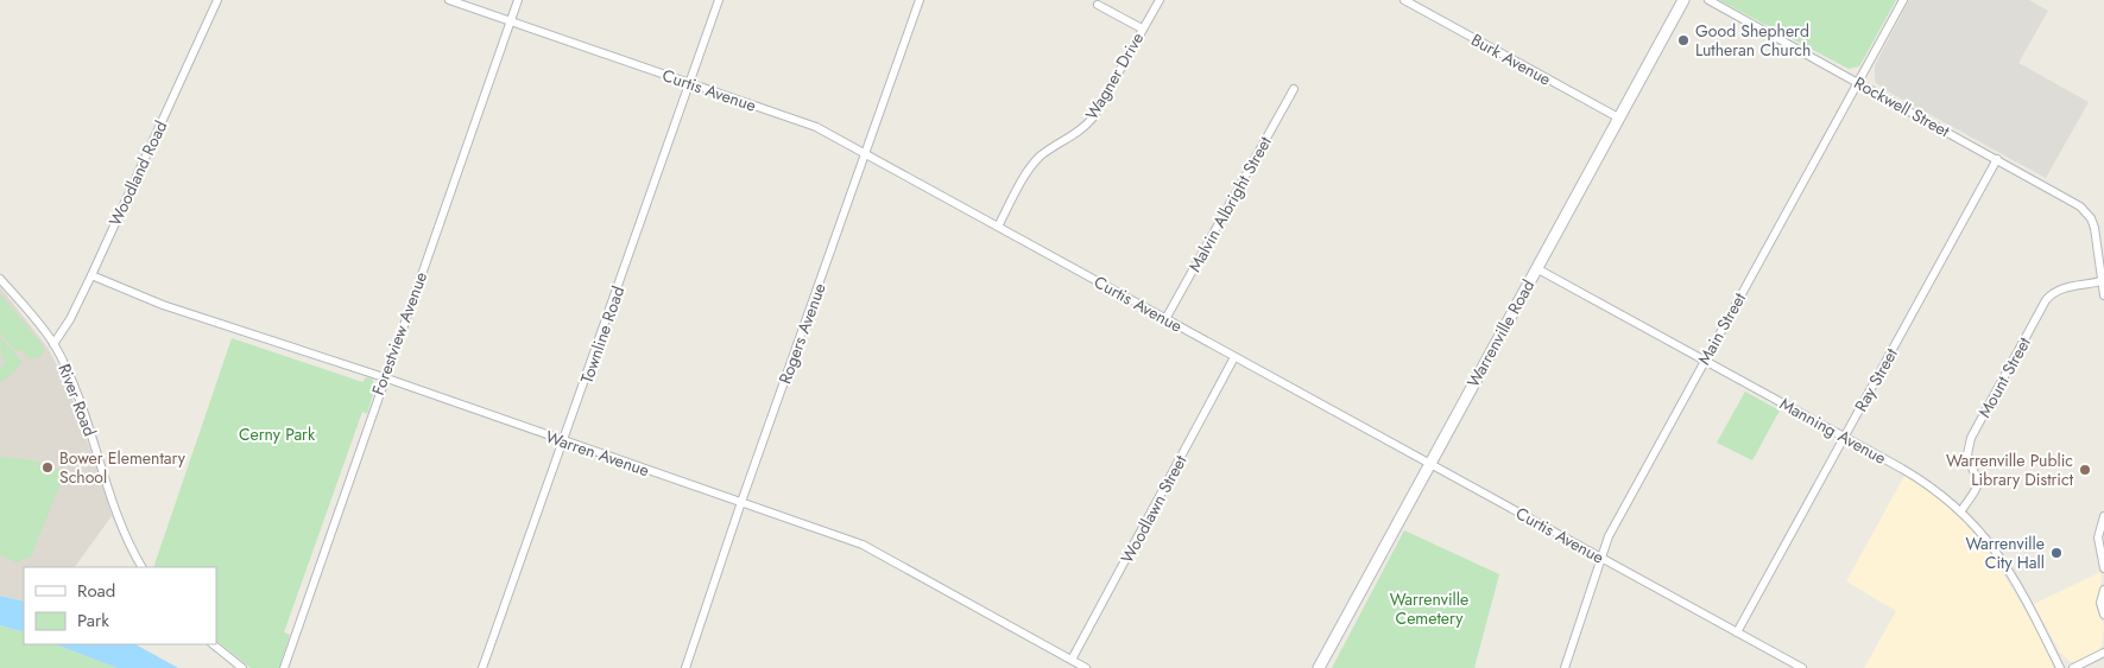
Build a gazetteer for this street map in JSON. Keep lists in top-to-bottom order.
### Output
{
  "streets": {
    "main road": ["Warrenville Road"],
    "street": [
      "Burk Avenue",
      "Wagner Drive",
      "Curtis Avenue",
      "Rockwell Street",
      "Woodland Road",
      "Malvin Albright Street",
      "Main Street",
      "Forestview Avenue",
      "Rogers Avenue",
      "Townline Road",
      "Mount Street",
      "Ray Street",
      "River Road",
      "Manning Avenue",
      "Warren Avenue",
      "Woodlawn Street"
    ]
  },
  "crossings": [
    ["Burk Avenue", "Warrenville Road"],
    ["Wagner Drive", "Curtis Avenue"],
    ["Curtis Avenue", "Malvin Albright Street"],
    ["Curtis Avenue", "Main Street"],
    ["Curtis Avenue", "Forestview Avenue"],
    ["Curtis Avenue", "Rogers Avenue"],
    ["Curtis Avenue", "Warrenville Road"],
    ["Curtis Avenue", "Townline Road"],
    ["Curtis Avenue", "Ray Street"],
    ["Curtis Avenue", "Woodlawn Street"],
    ["Rockwell Street", "Main Street"],
    ["Rockwell Street", "Mount Street"],
    ["Rockwell Street", "Ray Street"],
    ["Woodland Road", "River Road"],
    ["Woodland Road", "Warren Avenue"],
    ["Main Street", "Manning Avenue"],
    ["Forestview Avenue", "Warren Avenue"],
    ["Rogers Avenue", "Warren Avenue"],
    ["Warrenville Road", "Manning Avenue"],
    ["Townline Road", "Warren Avenue"],
    ["Mount Street", "Manning Avenue"],
    ["Ray Street", "Manning Avenue"],
    ["Warren Avenue", "Woodlawn Street"]
  ],
  "parks": ["Cerny Park", "Warrenville Cemetery"],
  "places": [
    "Good Shepherd Lutheran Church",
    "Bower Elementary School",
    "Warrenville Public Library District",
    "Warrenville City Hall"
  ],
  "legend": ["Road", "Park"]
}
